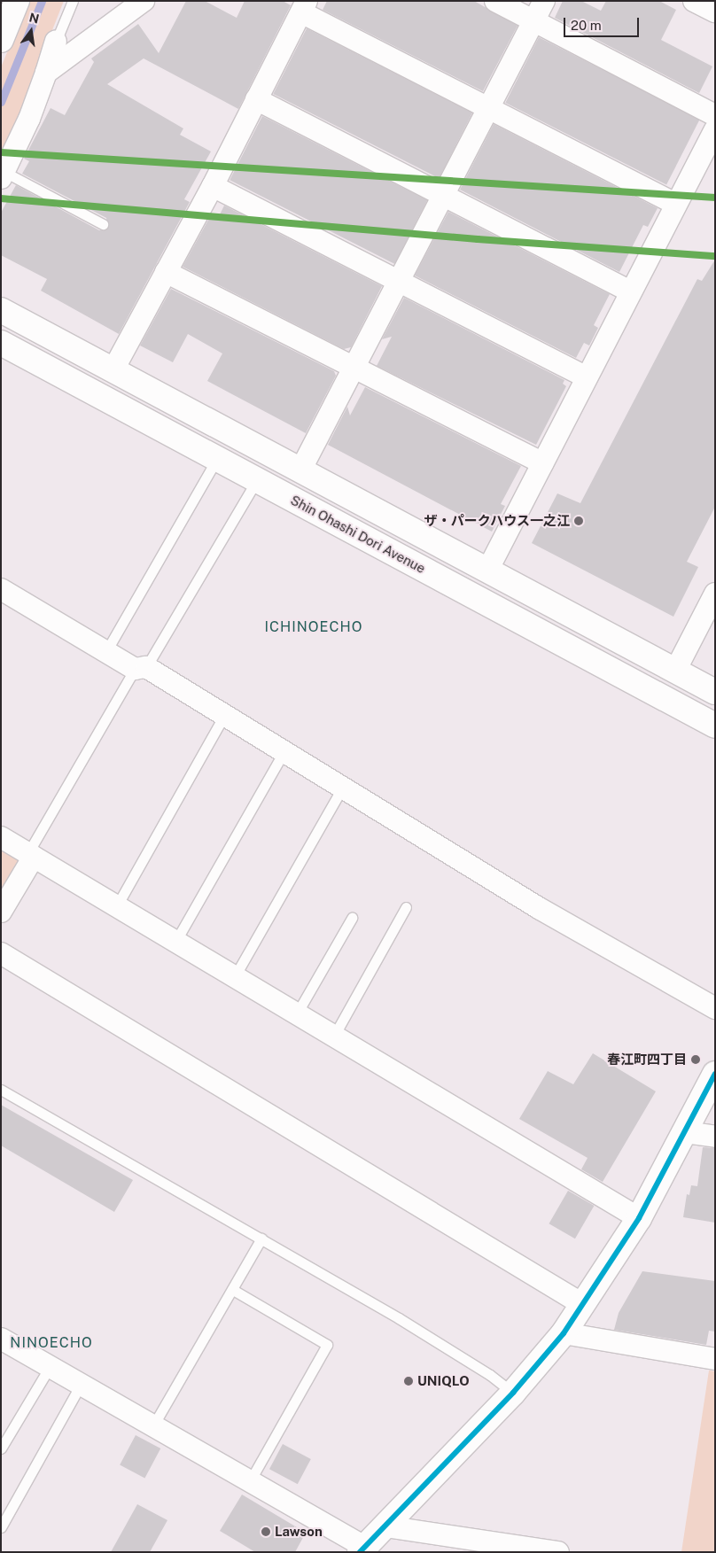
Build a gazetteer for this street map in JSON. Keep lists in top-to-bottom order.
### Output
{
  "streets": {
    "main road": ["Shin Ohashi Dori Avenue"]
  },
  "districts": ["ICHINOECHO", "NINOECHO"],
  "places": [
    "ザ・パークハウス一之江",
    "春江町四丁目",
    "UNIQLO",
    "Lawson"
  ],
  "scale_bar": "20 m",
  "north": "top"
}
